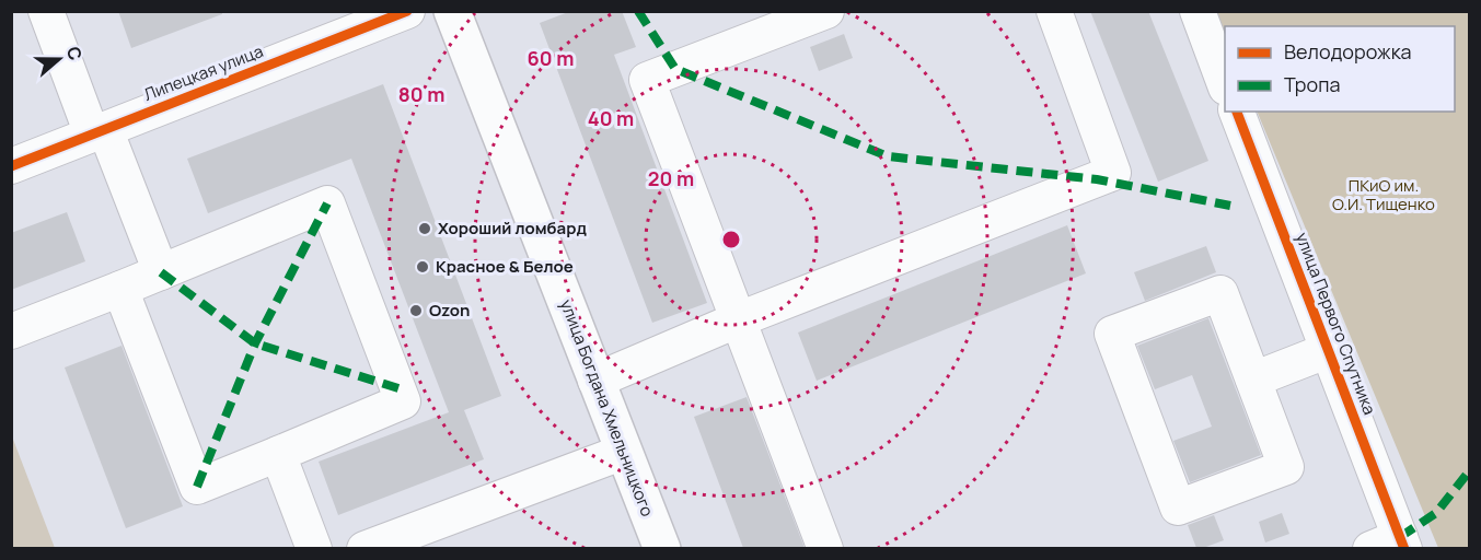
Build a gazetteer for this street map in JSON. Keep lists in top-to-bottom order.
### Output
{
  "streets": {
    "main road": ["улица Богдана Хмельницкого"],
    "street": ["Липецкая улица", "улица Первого Спутника"]
  },
  "parks": ["ПКиО им. О.И. Тищенко"],
  "places": ["Хороший ломбард", "Красное & Белое", "Ozon"],
  "legend": ["Велодорожка", "Тропа"],
  "north": "right",
  "rings": [
    "60 m",
    "80 m",
    "40 m",
    "20 m"
  ]
}
